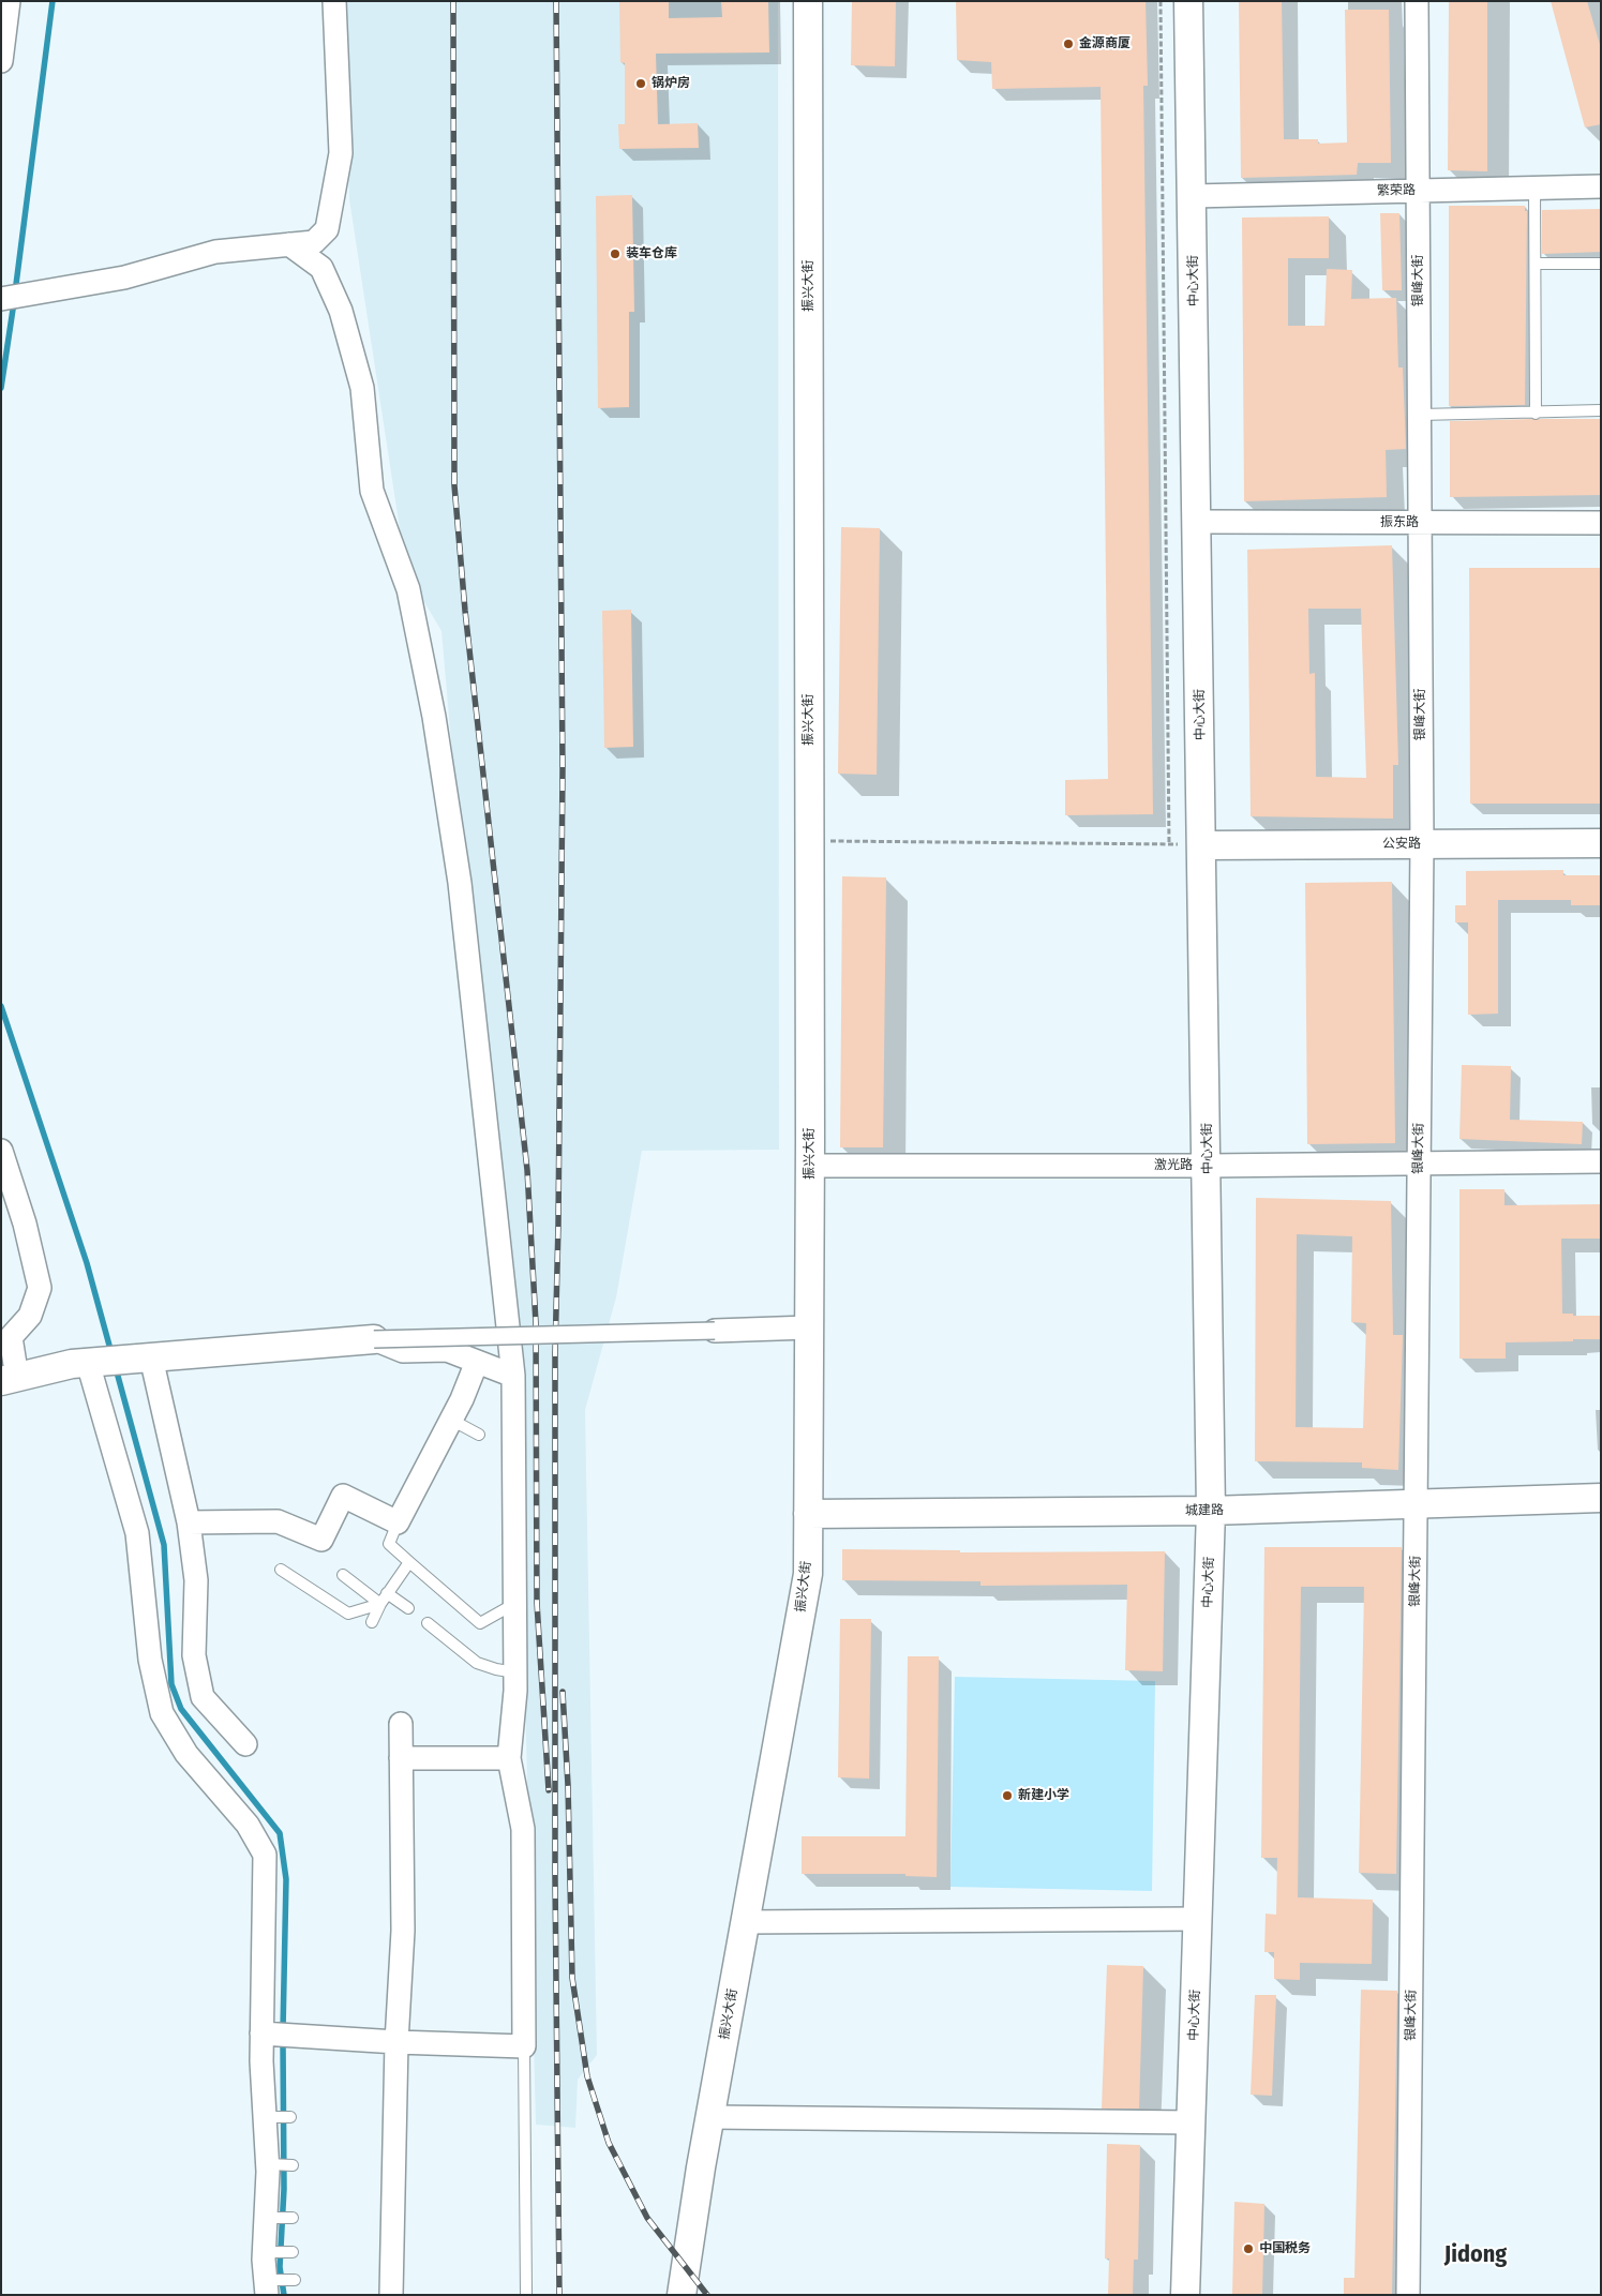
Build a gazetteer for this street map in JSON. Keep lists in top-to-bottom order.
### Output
{
  "streets": {
    "street": [
      "繁荣路",
      "中心大街",
      "银峰大街",
      "振兴大街",
      "振东路",
      "公安路",
      "激光路",
      "城建路"
    ]
  },
  "crossings": [
    ["繁荣路", "中心大街"],
    ["繁荣路", "银峰大街"],
    ["中心大街", "振东路"],
    ["中心大街", "公安路"],
    ["中心大街", "激光路"],
    ["中心大街", "城建路"],
    ["银峰大街", "振东路"],
    ["银峰大街", "公安路"],
    ["银峰大街", "激光路"],
    ["银峰大街", "城建路"],
    ["振兴大街", "激光路"],
    ["振兴大街", "城建路"]
  ],
  "districts": ["Jidong"],
  "places": [
    "金源商厦",
    "锅炉房",
    "装车仓库",
    "新建小学",
    "中国税务"
  ]
}
